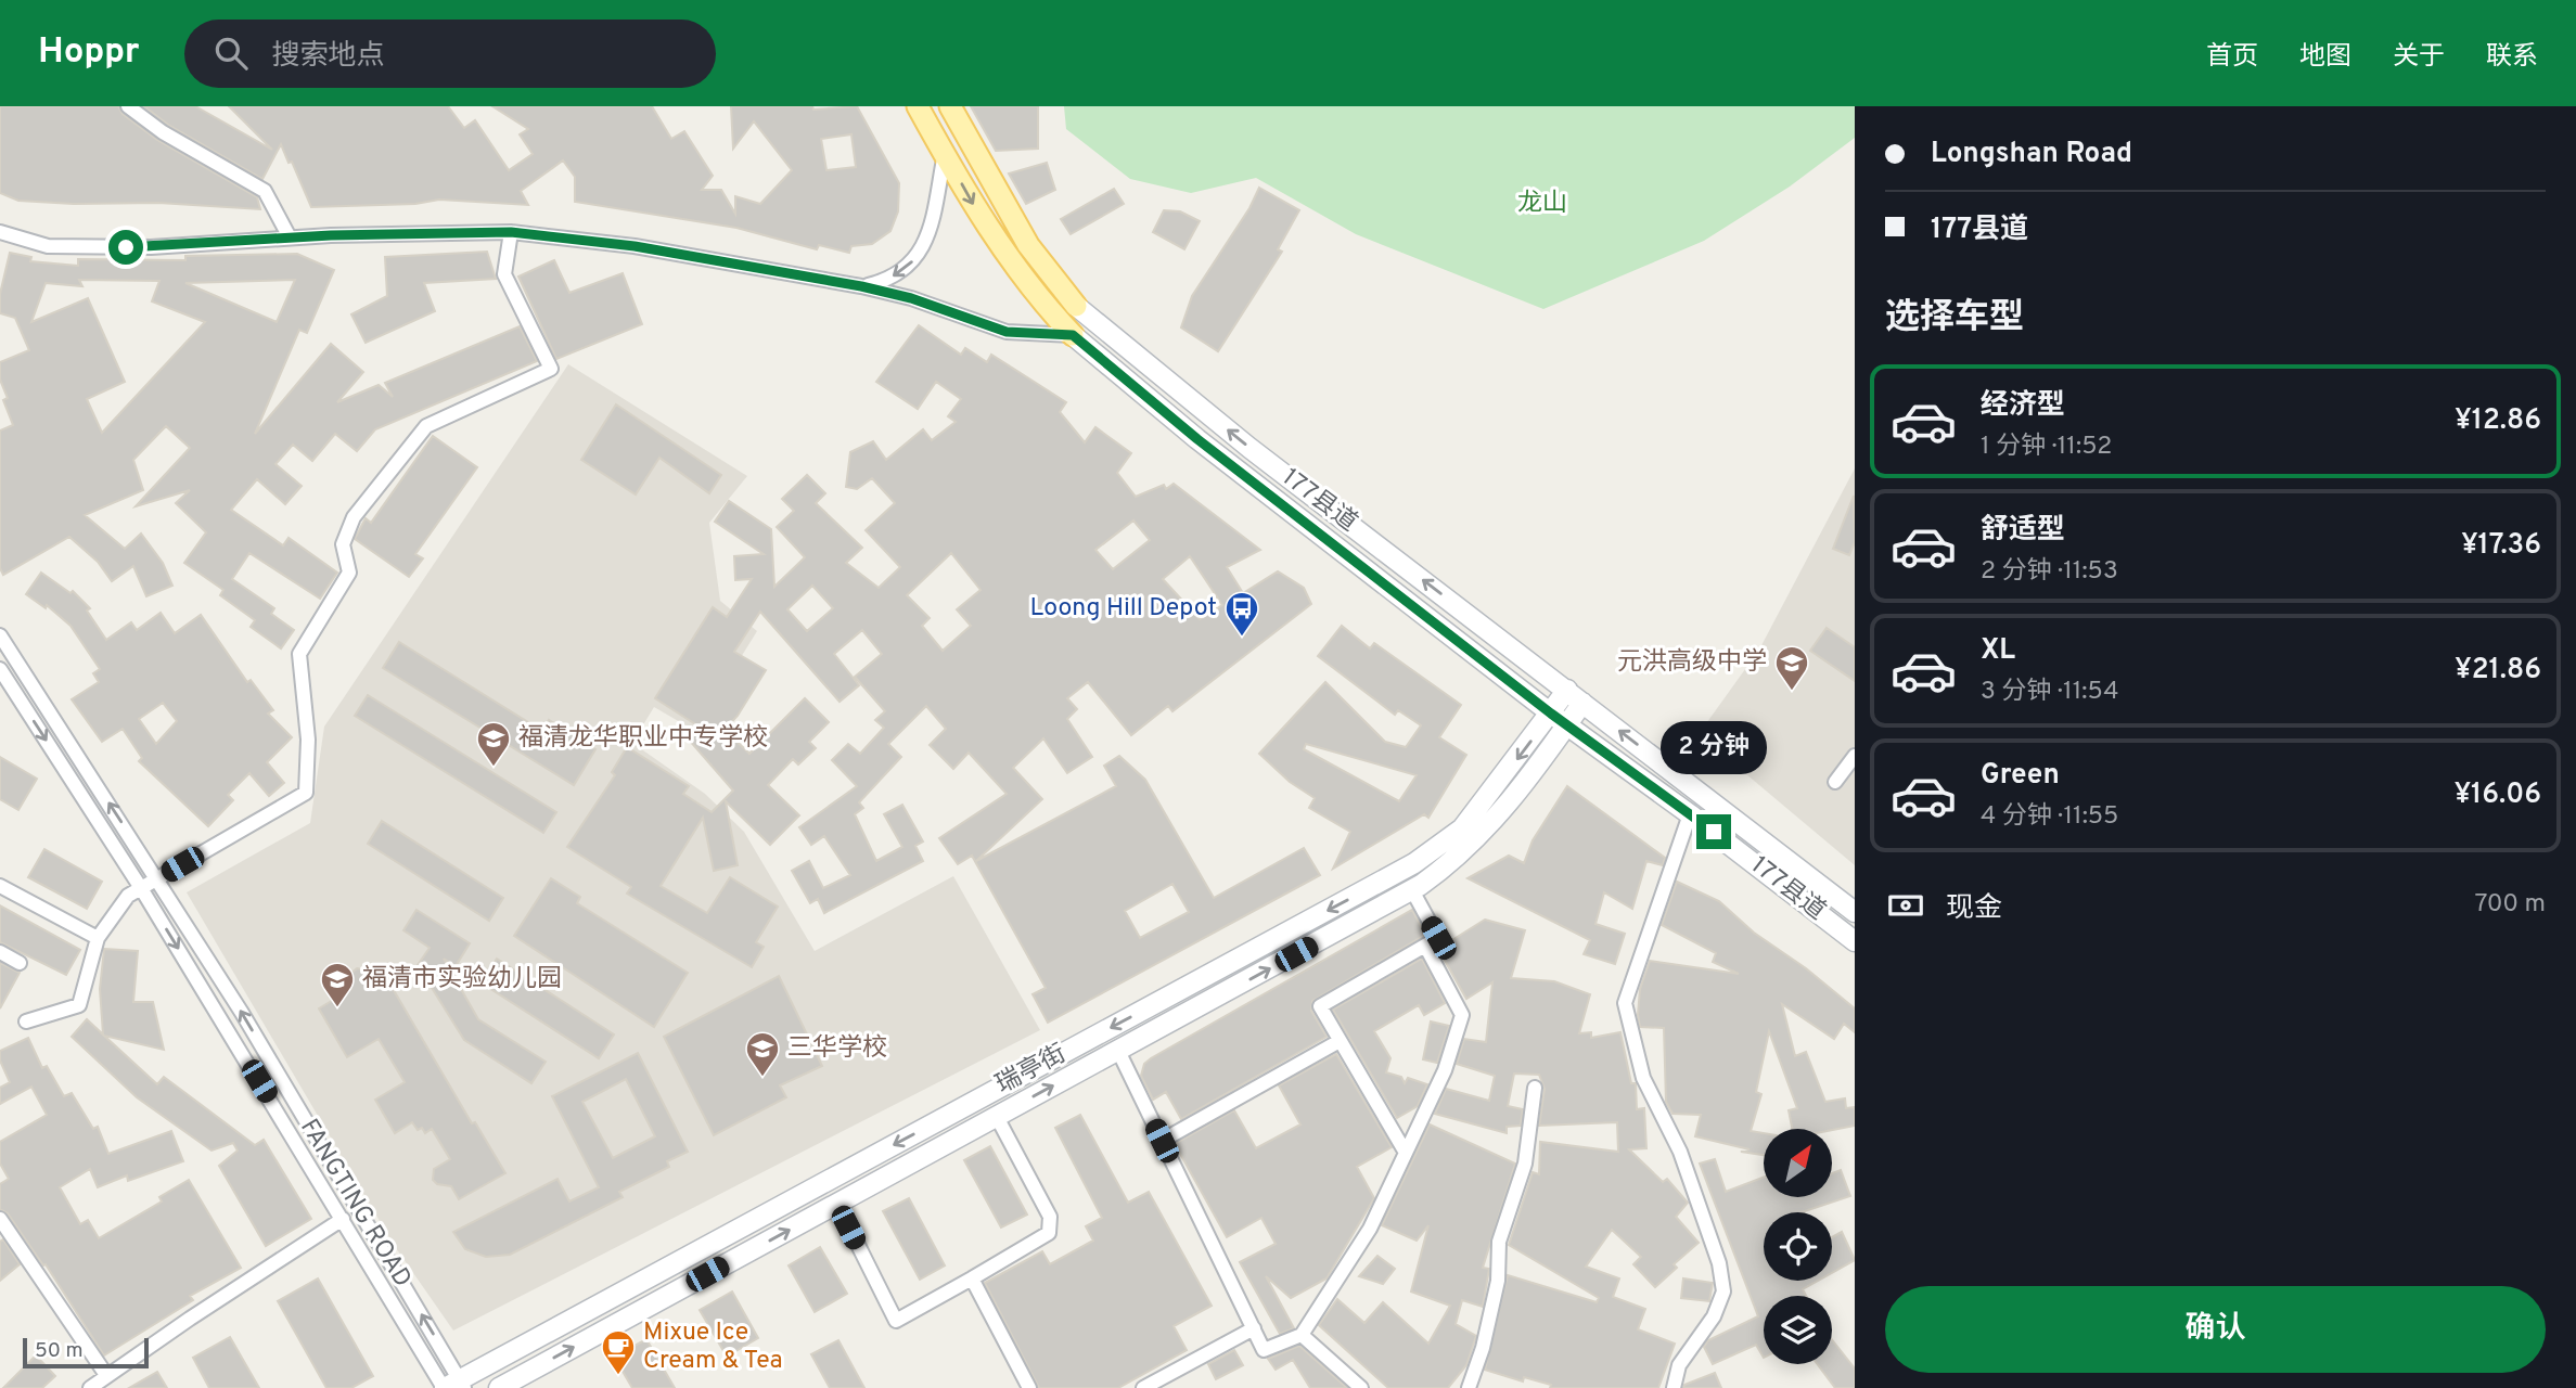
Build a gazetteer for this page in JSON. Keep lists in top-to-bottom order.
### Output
{
  "streets": {
    "main road": ["177县道", "瑞亭街"],
    "street": ["FANGTING ROAD"]
  },
  "crossings": [
    ["177县道", "瑞亭街"],
    ["瑞亭街", "FANGTING ROAD"]
  ],
  "parks": ["龙山"],
  "places": {
    "bus stop": ["Loong Hill Depot"],
    "school or university": [
      "元洪高级中学",
      "福清龙华职业中专学校",
      "福清市实验幼儿园",
      "三华学校"
    ],
    "cafe": ["Mixue Ice Cream & Tea"]
  },
  "scale_bar": "50 m",
  "north": "top right",
  "page": {
    "header": "Hoppr",
    "search": "搜索地点",
    "nav": [
      "首页",
      "地图",
      "关于",
      "联系"
    ],
    "banner": ["Longshan Road", "177县道"],
    "heading": "选择车型",
    "list": [
      {
        "name": "经济型",
        "note": "1 分钟 · 11:52",
        "value": "¥12.86"
      },
      {
        "name": "舒适型",
        "note": "2 分钟 · 11:53",
        "value": "¥17.36"
      },
      {
        "name": "XL",
        "note": "3 分钟 · 11:54",
        "value": "¥21.86"
      },
      {
        "name": "Green",
        "note": "4 分钟 · 11:55",
        "value": "¥16.06"
      }
    ],
    "bubble": "2 分钟",
    "pay": ["现金", "700 m"],
    "buttons": "确认",
    "scale": "50 m"
  }
}
